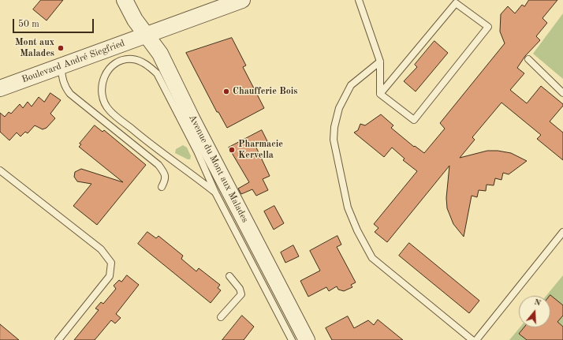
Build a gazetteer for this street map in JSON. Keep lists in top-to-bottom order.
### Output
{
  "streets": {
    "street": ["Boulevard André Siegfried", "Avenue du Mont aux Malades"]
  },
  "crossings": [
    ["Boulevard André Siegfried", "Avenue du Mont aux Malades"]
  ],
  "places": ["Mont aux Malades", "Chaufferie Bois", "Pharmacie Kervella"],
  "scale_bar": "50 m",
  "north": "top"
}
